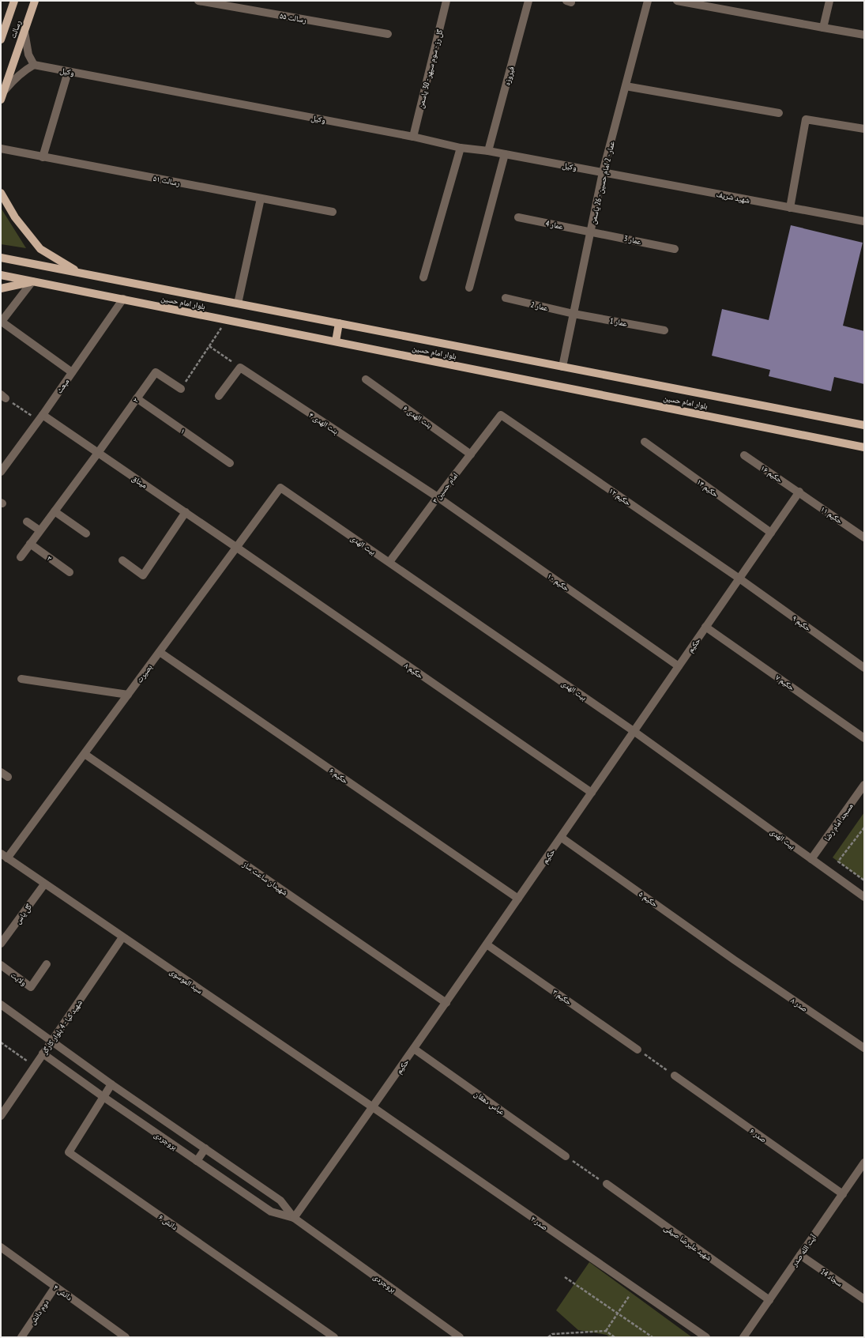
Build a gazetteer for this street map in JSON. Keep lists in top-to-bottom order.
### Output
{
  "streets": {
    "main road": ["رسالت", "بلوار امام حسین"],
    "street": [
      "رسالت ۵۵",
      "گل رز - سوم سپهر - 30 یاسمن",
      "وکیل",
      "فیروزه",
      "رسالت ۵۱",
      "عمار - 2 امام حسین - 26 یاسمن",
      "شهید شریف",
      "عمار 4",
      "عمار 3",
      "عمار 2",
      "عمار 1",
      "مبعث",
      "۲",
      "بنت الهدی ۶",
      "بنت الهدی ۴",
      "۱",
      "حکیم ۱۶",
      "میثاق",
      "امام حسین ۳",
      "حکیم ۱۴",
      "حکیم ۱۲",
      "حکیم ۱۱",
      "بیت الهدی",
      "۳",
      "حکیم ۱۰",
      "حکیم ۹",
      "حکیم",
      "حکیم ۸",
      "بصیرت",
      "حکیم ۷",
      "حکیم ۶",
      "مسجد امام رضا",
      "شهیدان ساعت ساز",
      "حکیم ۵",
      "گل یاس",
      "ولایت",
      "سید الموسوی",
      "حکیم ۳",
      "صدر ۸",
      "شهید کیا - 4 بلوار کارگر",
      "عباس دهقان",
      "صدر ۶",
      "بروجردی",
      "دانش ۶",
      "صدر ۲",
      "شهید علیرضا صیفی",
      "آیت الله صدر",
      "سجاد 14",
      "دانش ۴",
      "دوم دانش"
    ]
  },
  "crossings": [
    ["گل رز - سوم سپهر - 30 یاسمن", "وکیل"],
    ["وکیل", "فیروزه"],
    ["وکیل", "عمار - 2 امام حسین - 26 یاسمن"],
    ["وکیل", "شهید شریف"],
    ["عمار - 2 امام حسین - 26 یاسمن", "شهید شریف"],
    ["عمار - 2 امام حسین - 26 یاسمن", "عمار 4"],
    ["عمار - 2 امام حسین - 26 یاسمن", "عمار 3"],
    ["عمار - 2 امام حسین - 26 یاسمن", "بلوار امام حسین"],
    ["عمار - 2 امام حسین - 26 یاسمن", "عمار 2"],
    ["عمار - 2 امام حسین - 26 یاسمن", "عمار 1"],
    ["عمار 4", "عمار 3"],
    ["بلوار امام حسین", "مبعث"],
    ["عمار 2", "عمار 1"],
    ["مبعث", "میثاق"],
    ["۲", "۱"],
    ["۲", "میثاق"],
    ["۲", "۳"],
    ["بنت الهدی ۶", "امام حسین ۳"],
    ["بنت الهدی ۴", "امام حسین ۳"],
    ["بنت الهدی ۴", "حکیم ۱۰"],
    ["حکیم ۱۶", "حکیم ۱۱"],
    ["حکیم ۱۶", "حکیم"],
    ["میثاق", "حکیم ۸"],
    ["میثاق", "بصیرت"],
    ["امام حسین ۳", "حکیم ۱۲"],
    ["امام حسین ۳", "بیت الهدی"],
    ["امام حسین ۳", "حکیم ۱۰"],
    ["حکیم ۱۴", "حکیم"],
    ["حکیم ۱۲", "حکیم ۹"],
    ["حکیم ۱۲", "حکیم"],
    ["حکیم ۱۱", "حکیم"],
    ["بیت الهدی", "حکیم"],
    ["بیت الهدی", "بصیرت"],
    ["بیت الهدی", "مسجد امام رضا"],
    ["حکیم ۱۰", "حکیم"],
    ["حکیم ۹", "حکیم"],
    ["حکیم", "حکیم ۸"],
    ["حکیم", "حکیم ۷"],
    ["حکیم", "حکیم ۶"],
    ["حکیم", "شهیدان ساعت ساز"],
    ["حکیم", "حکیم ۵"],
    ["حکیم", "سید الموسوی"],
    ["حکیم", "حکیم ۳"],
    ["حکیم", "عباس دهقان"],
    ["حکیم", "بروجردی"],
    ["حکیم", "صدر ۲"],
    ["حکیم ۸", "بصیرت"],
    ["بصیرت", "حکیم ۶"],
    ["بصیرت", "شهیدان ساعت ساز"],
    ["بصیرت", "سید الموسوی"],
    ["حکیم ۵", "صدر ۸"],
    ["گل یاس", "سید الموسوی"],
    ["سید الموسوی", "شهید کیا - 4 بلوار کارگر"],
    ["سید الموسوی", "صدر ۲"],
    ["شهید کیا - 4 بلوار کارگر", "بروجردی"],
    ["صدر ۶", "آیت الله صدر"],
    ["بروجردی", "دانش ۶"],
    ["شهید علیرضا صیفی", "آیت الله صدر"],
    ["آیت الله صدر", "سجاد 14"],
    ["دانش ۴", "دوم دانش"]
  ]
}
